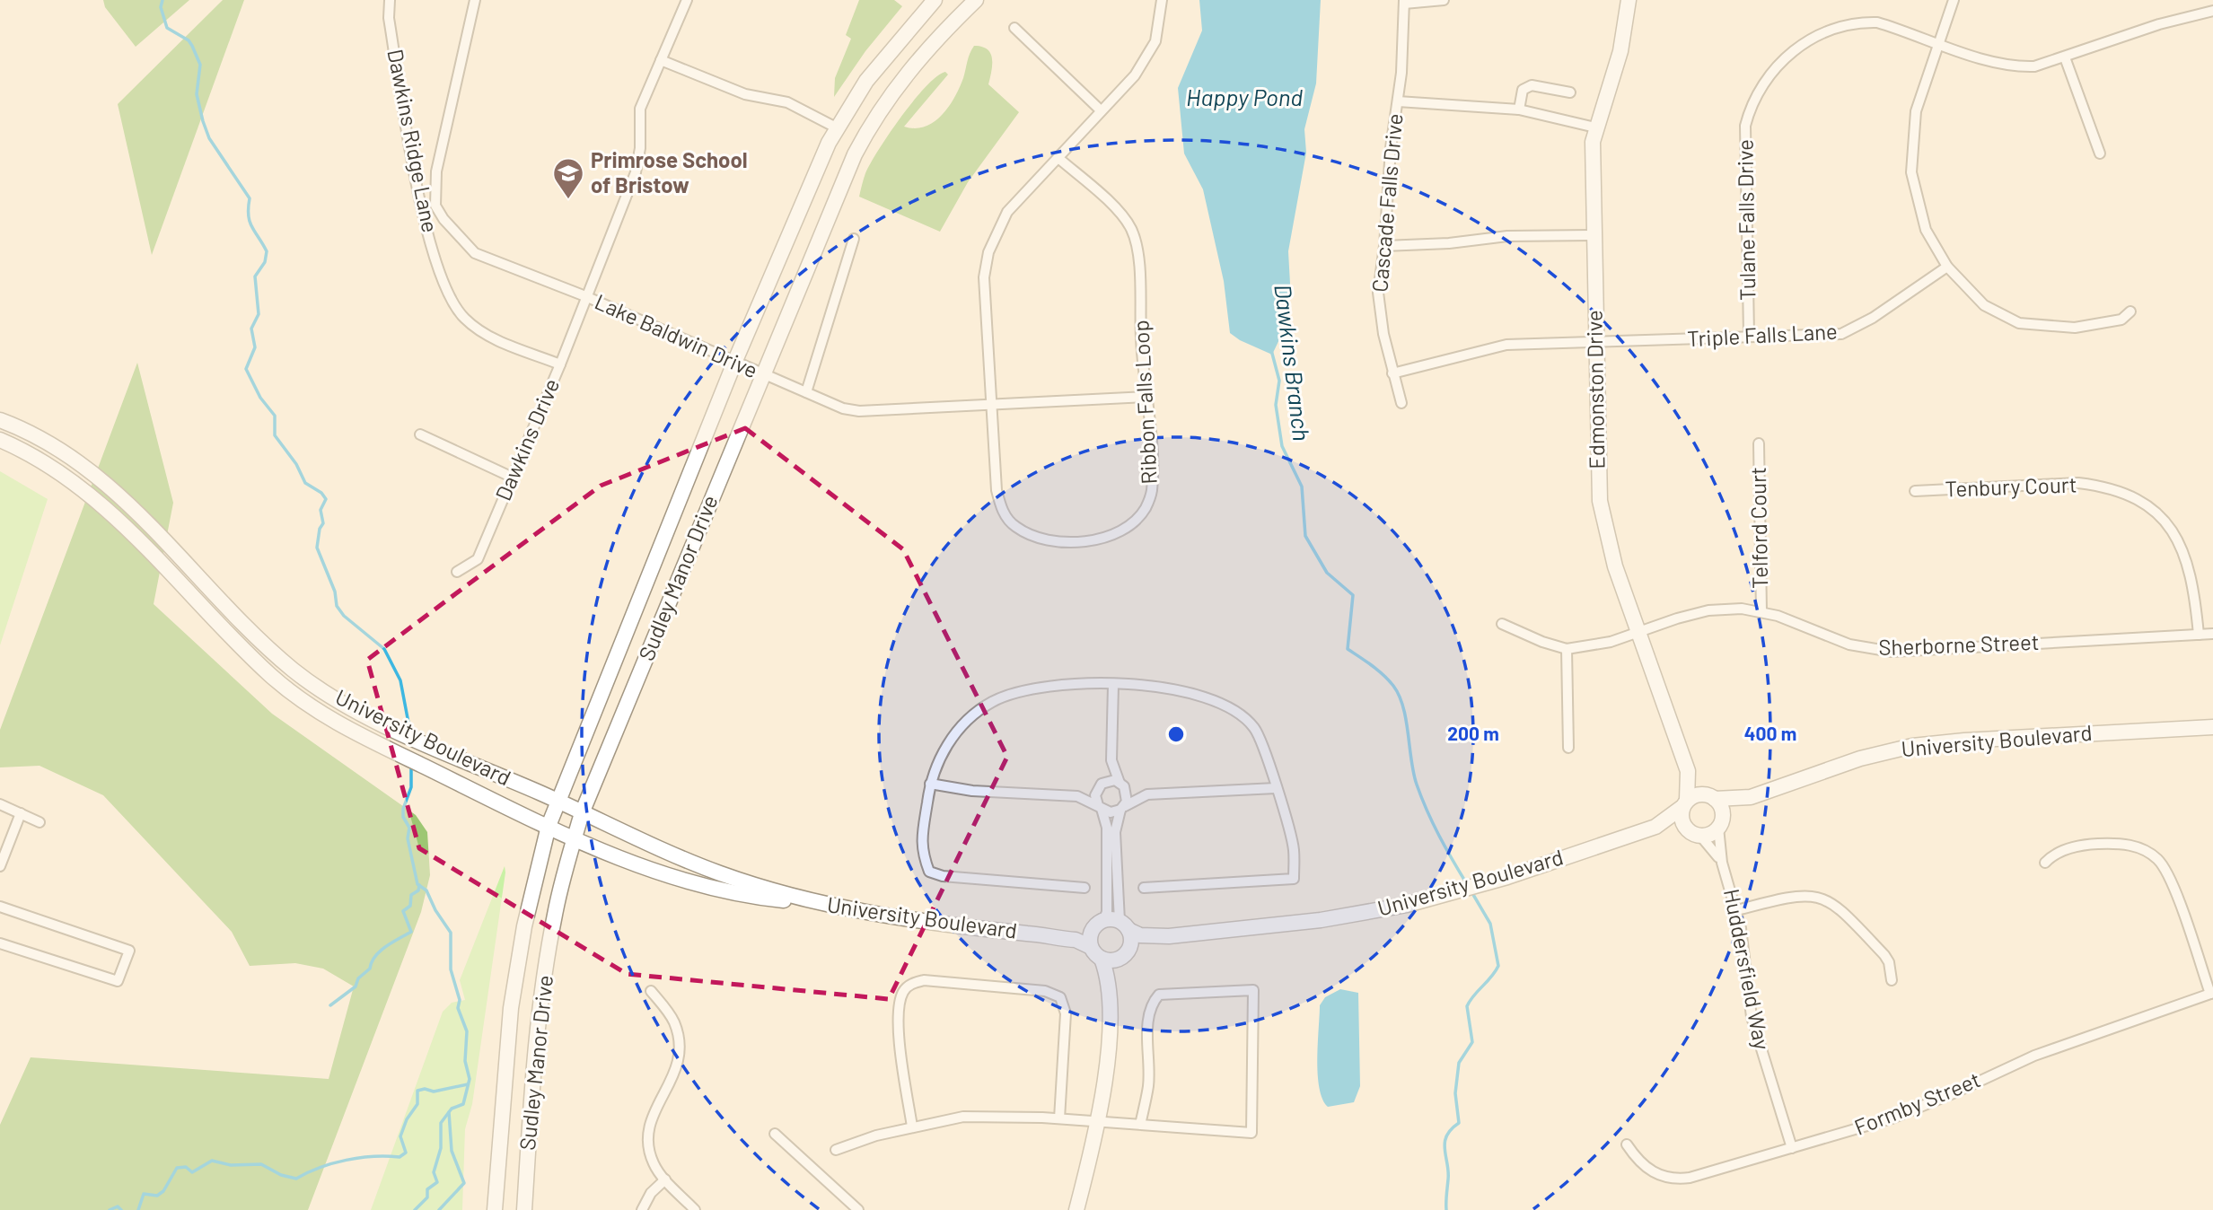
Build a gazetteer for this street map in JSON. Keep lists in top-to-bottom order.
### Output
{
  "streets": {
    "main road": ["Edmonston Drive", "Sudley Manor Drive", "University Boulevard"],
    "street": [
      "Dawkins Ridge Lane",
      "Cascade Falls Drive",
      "Tulane Falls Drive",
      "Triple Falls Lane",
      "Lake Baldwin Drive",
      "Ribbon Falls Loop",
      "Dawkins Drive",
      "Tenbury Court",
      "Telford Court",
      "Sherborne Street",
      "Huddersfield Way",
      "Formby Street"
    ]
  },
  "crossings": [
    ["Dawkins Ridge Lane", "Dawkins Drive"],
    ["Cascade Falls Drive", "Triple Falls Lane"],
    ["Tulane Falls Drive", "Triple Falls Lane"],
    ["Triple Falls Lane", "Edmonston Drive"],
    ["Lake Baldwin Drive", "Ribbon Falls Loop"],
    ["Lake Baldwin Drive", "Dawkins Drive"],
    ["Lake Baldwin Drive", "Sudley Manor Drive"],
    ["Edmonston Drive", "Sherborne Street"],
    ["Edmonston Drive", "University Boulevard"],
    ["Edmonston Drive", "Huddersfield Way"],
    ["Tenbury Court", "Sherborne Street"],
    ["Telford Court", "Sherborne Street"],
    ["Sudley Manor Drive", "University Boulevard"],
    ["University Boulevard", "Huddersfield Way"],
    ["Huddersfield Way", "Formby Street"]
  ],
  "water": ["Happy Pond", "Dawkins Branch"],
  "places": {
    "school or university": ["Primrose School of Bristow"]
  },
  "rings": ["200 m", "400 m"]
}
